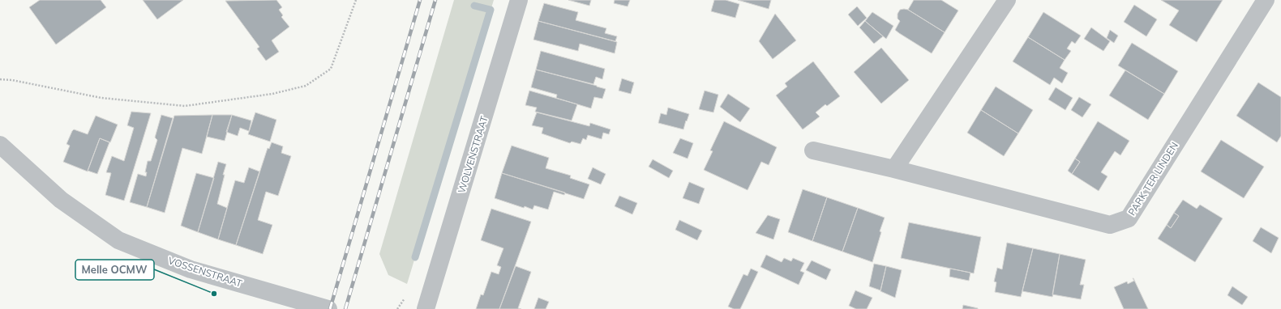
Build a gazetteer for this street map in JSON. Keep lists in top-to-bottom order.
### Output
{
  "streets": {
    "street": ["WOLVENSTRAAT", "PARK TER LINDEN", "VOSSENSTRAAT"]
  },
  "places": ["Melle OCMW"]
}
